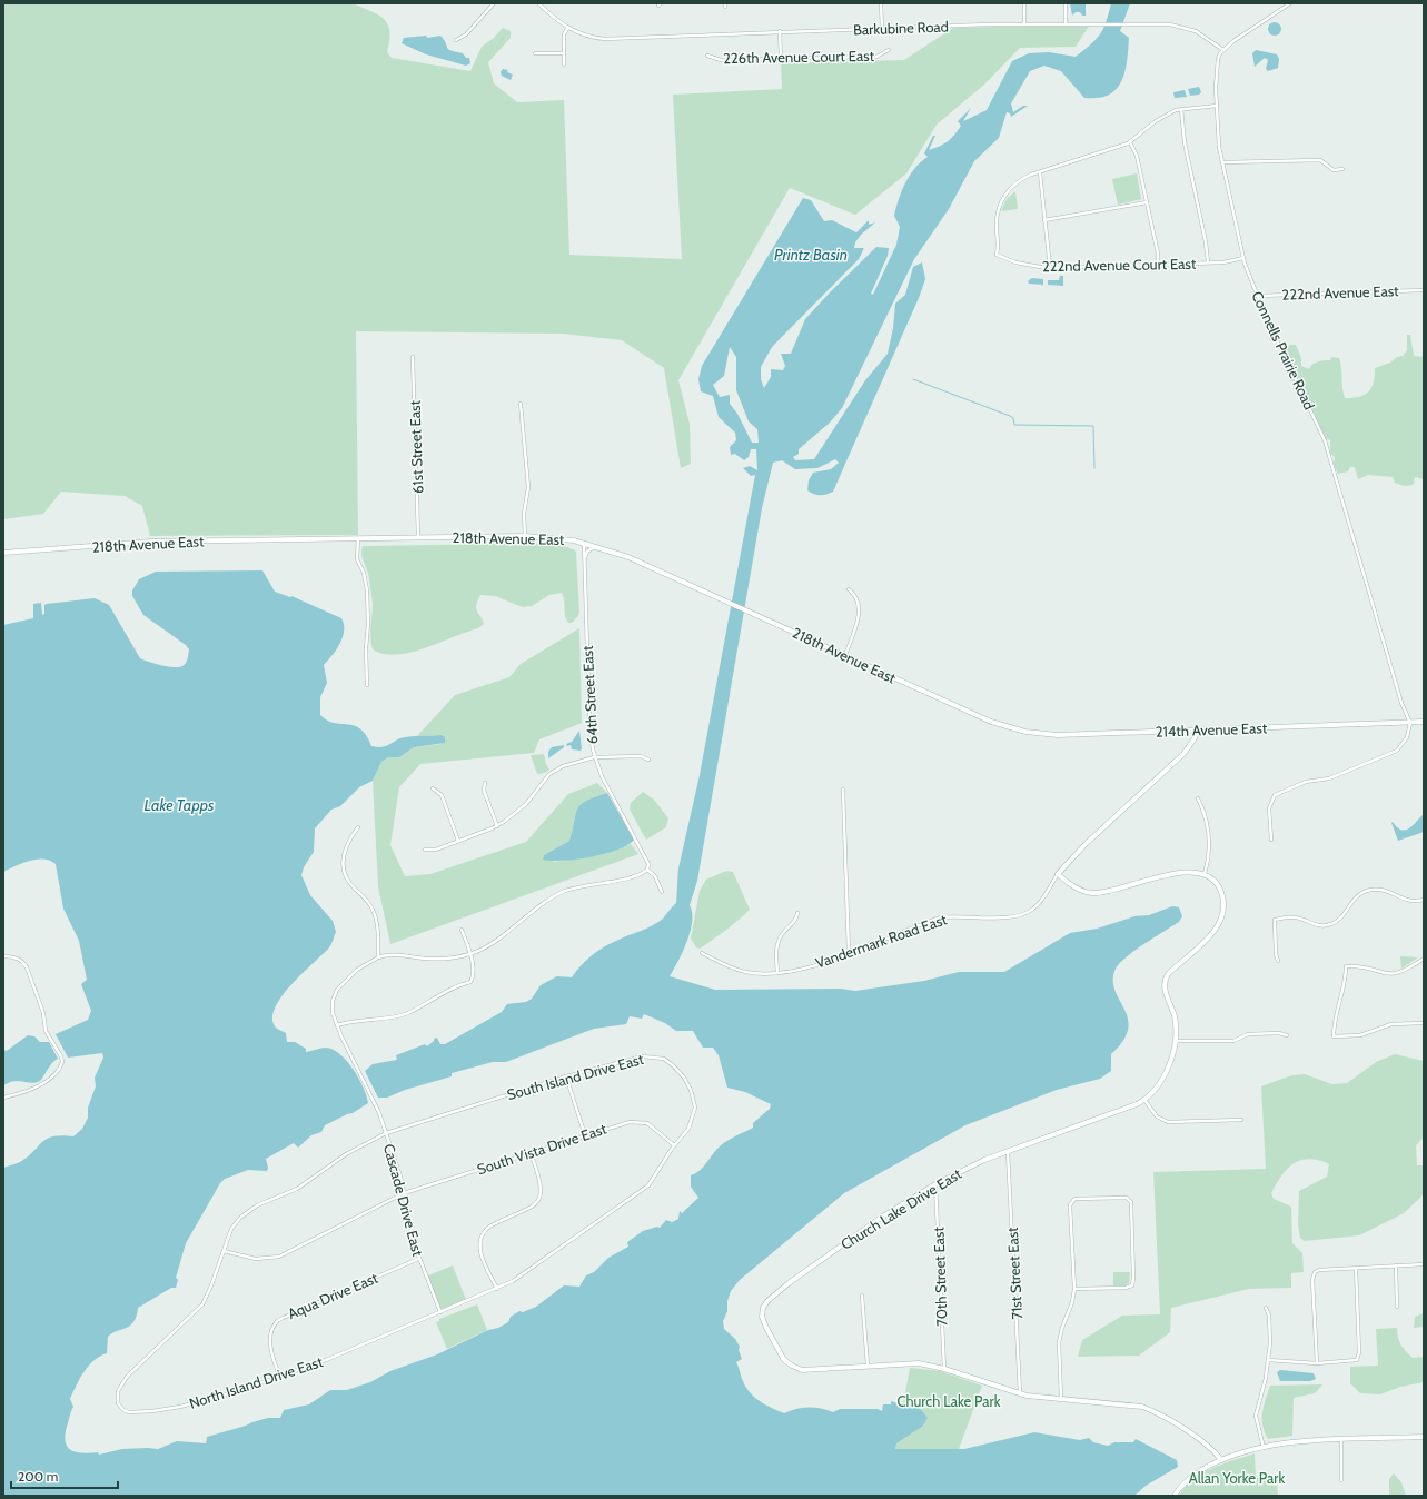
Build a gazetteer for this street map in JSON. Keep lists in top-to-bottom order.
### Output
{
  "streets": {
    "street": [
      "Barkubine Road",
      "226th Avenue Court East",
      "222nd Avenue Court East",
      "222nd Avenue East",
      "Connells Prairie Road",
      "61st Street East",
      "218th Avenue East",
      "64th Street East",
      "214th Avenue East",
      "Vandermark Road East",
      "South Island Drive East",
      "South Vista Drive East",
      "Cascade Drive East",
      "Church Lake Drive East",
      "71st Street East",
      "70th Street East",
      "Aqua Drive East",
      "North Island Drive East"
    ]
  },
  "crossings": [
    ["Barkubine Road", "Connells Prairie Road"],
    ["222nd Avenue Court East", "Connells Prairie Road"],
    ["222nd Avenue East", "Connells Prairie Road"],
    ["Connells Prairie Road", "214th Avenue East"],
    ["61st Street East", "218th Avenue East"],
    ["218th Avenue East", "64th Street East"],
    ["218th Avenue East", "214th Avenue East"],
    ["214th Avenue East", "Vandermark Road East"],
    ["South Island Drive East", "South Vista Drive East"],
    ["South Island Drive East", "Cascade Drive East"],
    ["South Island Drive East", "North Island Drive East"],
    ["South Vista Drive East", "Cascade Drive East"],
    ["South Vista Drive East", "North Island Drive East"],
    ["Cascade Drive East", "Aqua Drive East"],
    ["Cascade Drive East", "North Island Drive East"],
    ["Church Lake Drive East", "71st Street East"],
    ["Church Lake Drive East", "70th Street East"],
    ["Aqua Drive East", "North Island Drive East"]
  ],
  "water": ["Printz Basin", "Lake Tapps"],
  "parks": ["Church Lake Park", "Allan Yorke Park"],
  "scale_bar": "200 m"
}
